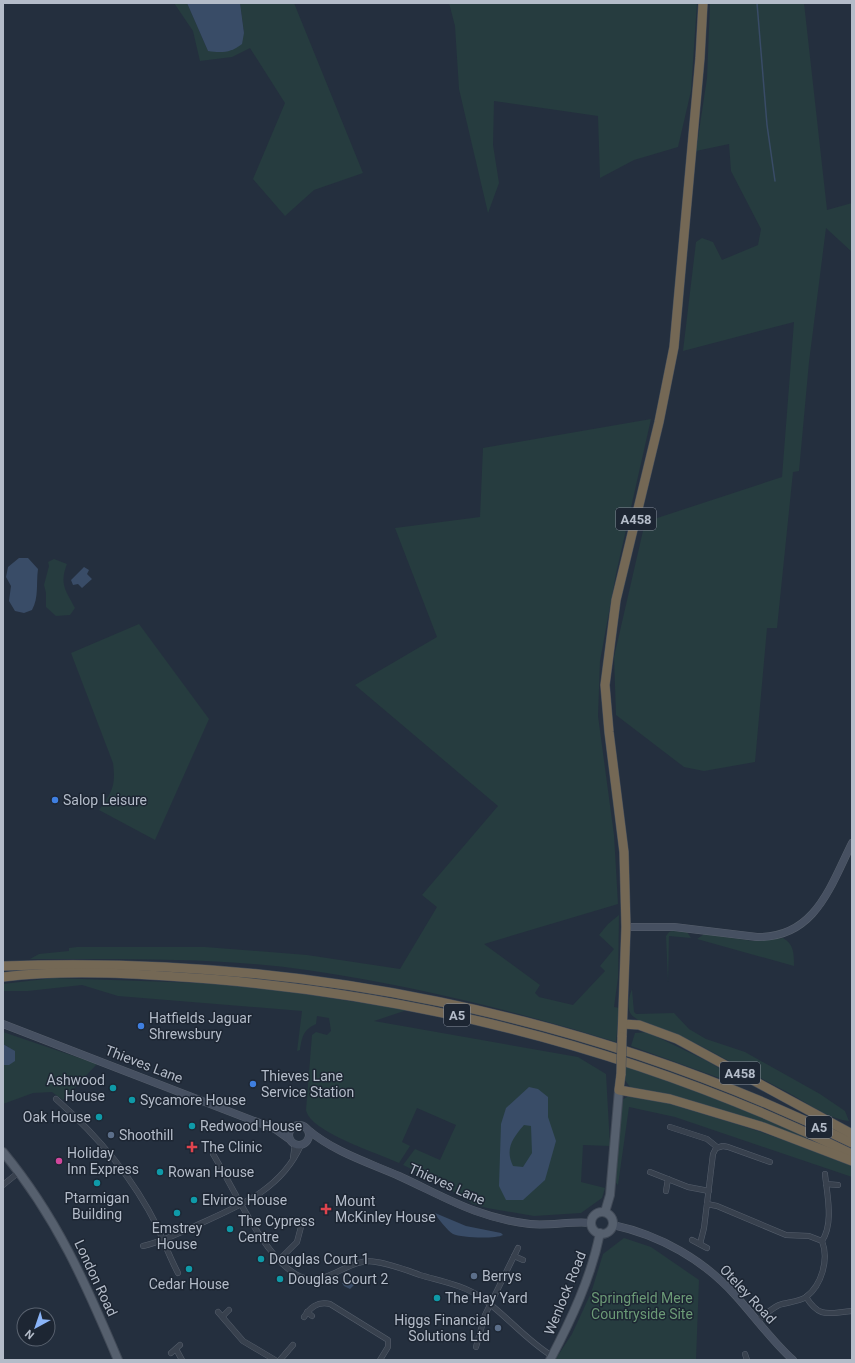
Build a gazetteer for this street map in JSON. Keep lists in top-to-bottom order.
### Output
{
  "streets": {
    "highway": ["A458", "A5"],
    "main road": [
      "Thieves Lane",
      "London Road",
      "Wenlock Road",
      "Oteley Road"
    ]
  },
  "crossings": [
    ["A458", "Thieves Lane"],
    ["A458", "Wenlock Road"],
    ["A458", "Oteley Road"],
    ["Thieves Lane", "Wenlock Road"],
    ["Thieves Lane", "Oteley Road"],
    ["Wenlock Road", "Oteley Road"]
  ],
  "parks": ["Springfield Mere Countryside Site"],
  "places": {
    "other": [
      "Salop Leisure",
      "Hatfields Jaguar Shrewsbury",
      "Thieves Lane Service Station",
      "Ashwood House",
      "Sycamore House",
      "Oak House",
      "Redwood House",
      "Shoothill",
      "Holiday Inn Express",
      "Rowan House",
      "Ptarmigan Building",
      "Elviros House",
      "Emstrey House",
      "The Cypress Centre",
      "Douglas Court 1",
      "Cedar House",
      "Berrys",
      "Douglas Court 2",
      "The Hay Yard",
      "Higgs Financial Solutions Ltd"
    ],
    "health": ["The Clinic", "Mount McKinley House"]
  },
  "north": "bottom left"
}
